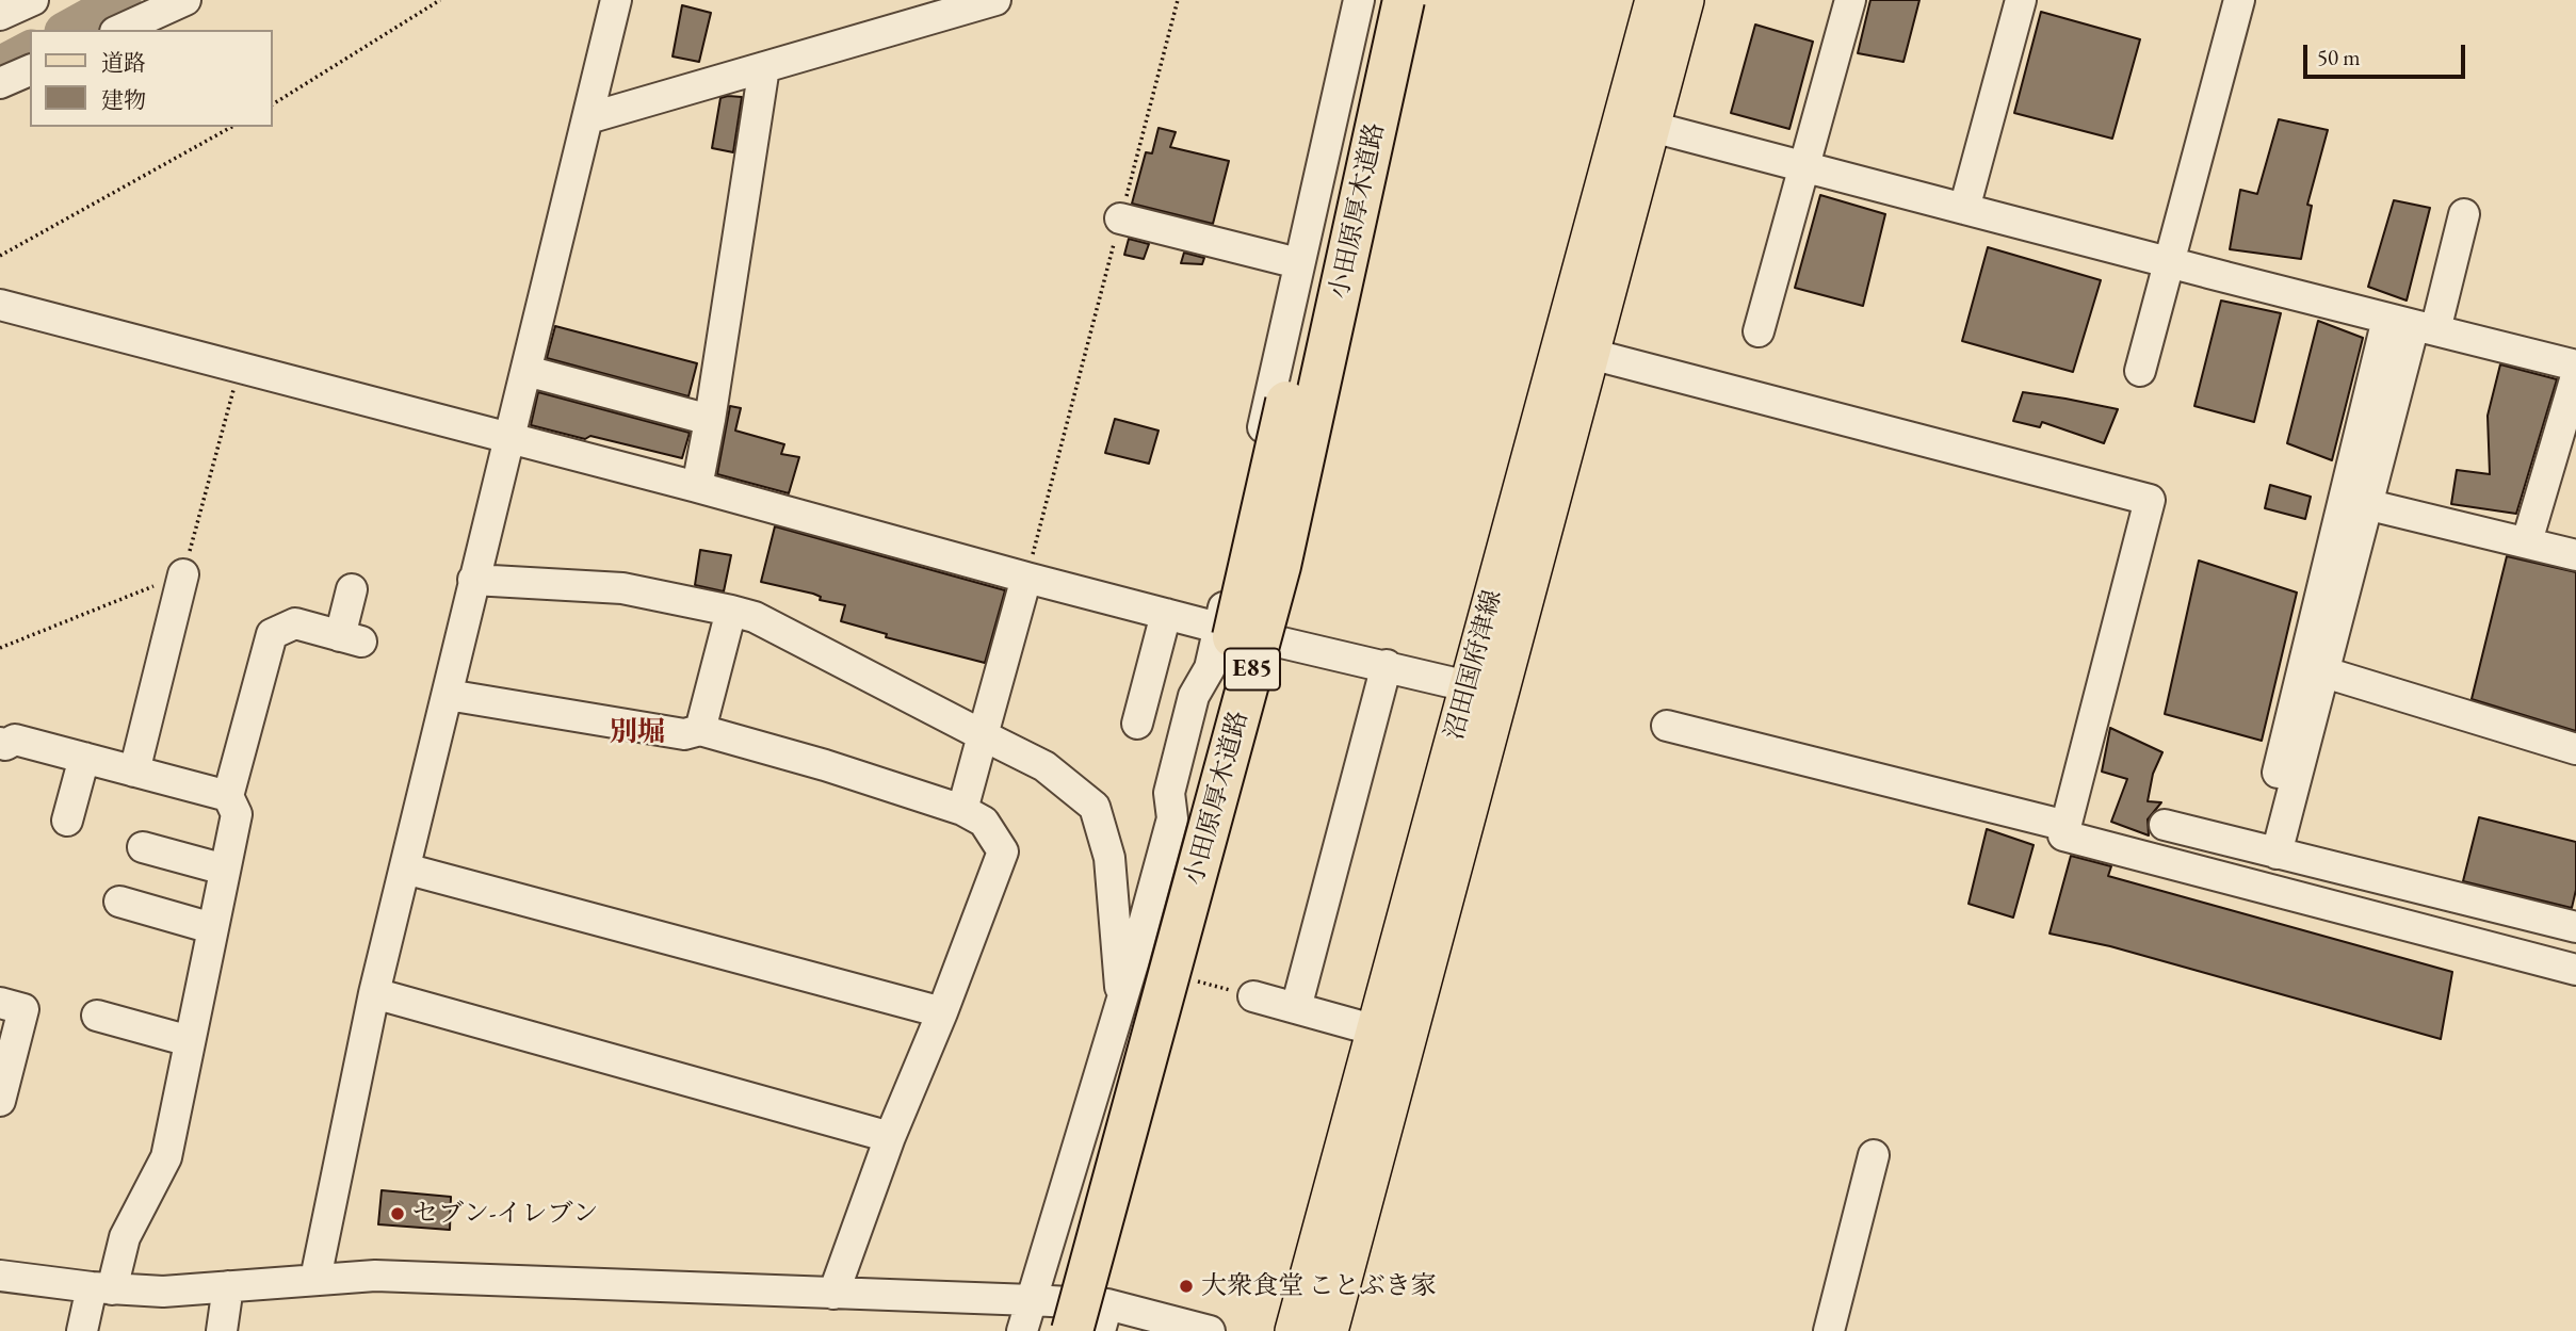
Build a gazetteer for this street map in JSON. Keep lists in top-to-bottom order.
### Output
{
  "streets": {
    "highway": ["小田原厚木道路", "E85"],
    "main road": ["沼田国府津線"]
  },
  "districts": ["別堀"],
  "places": ["セブン-イレブン", "大衆食堂 ことぶき家"],
  "legend": ["道路", "建物"],
  "scale_bar": "50 m"
}
